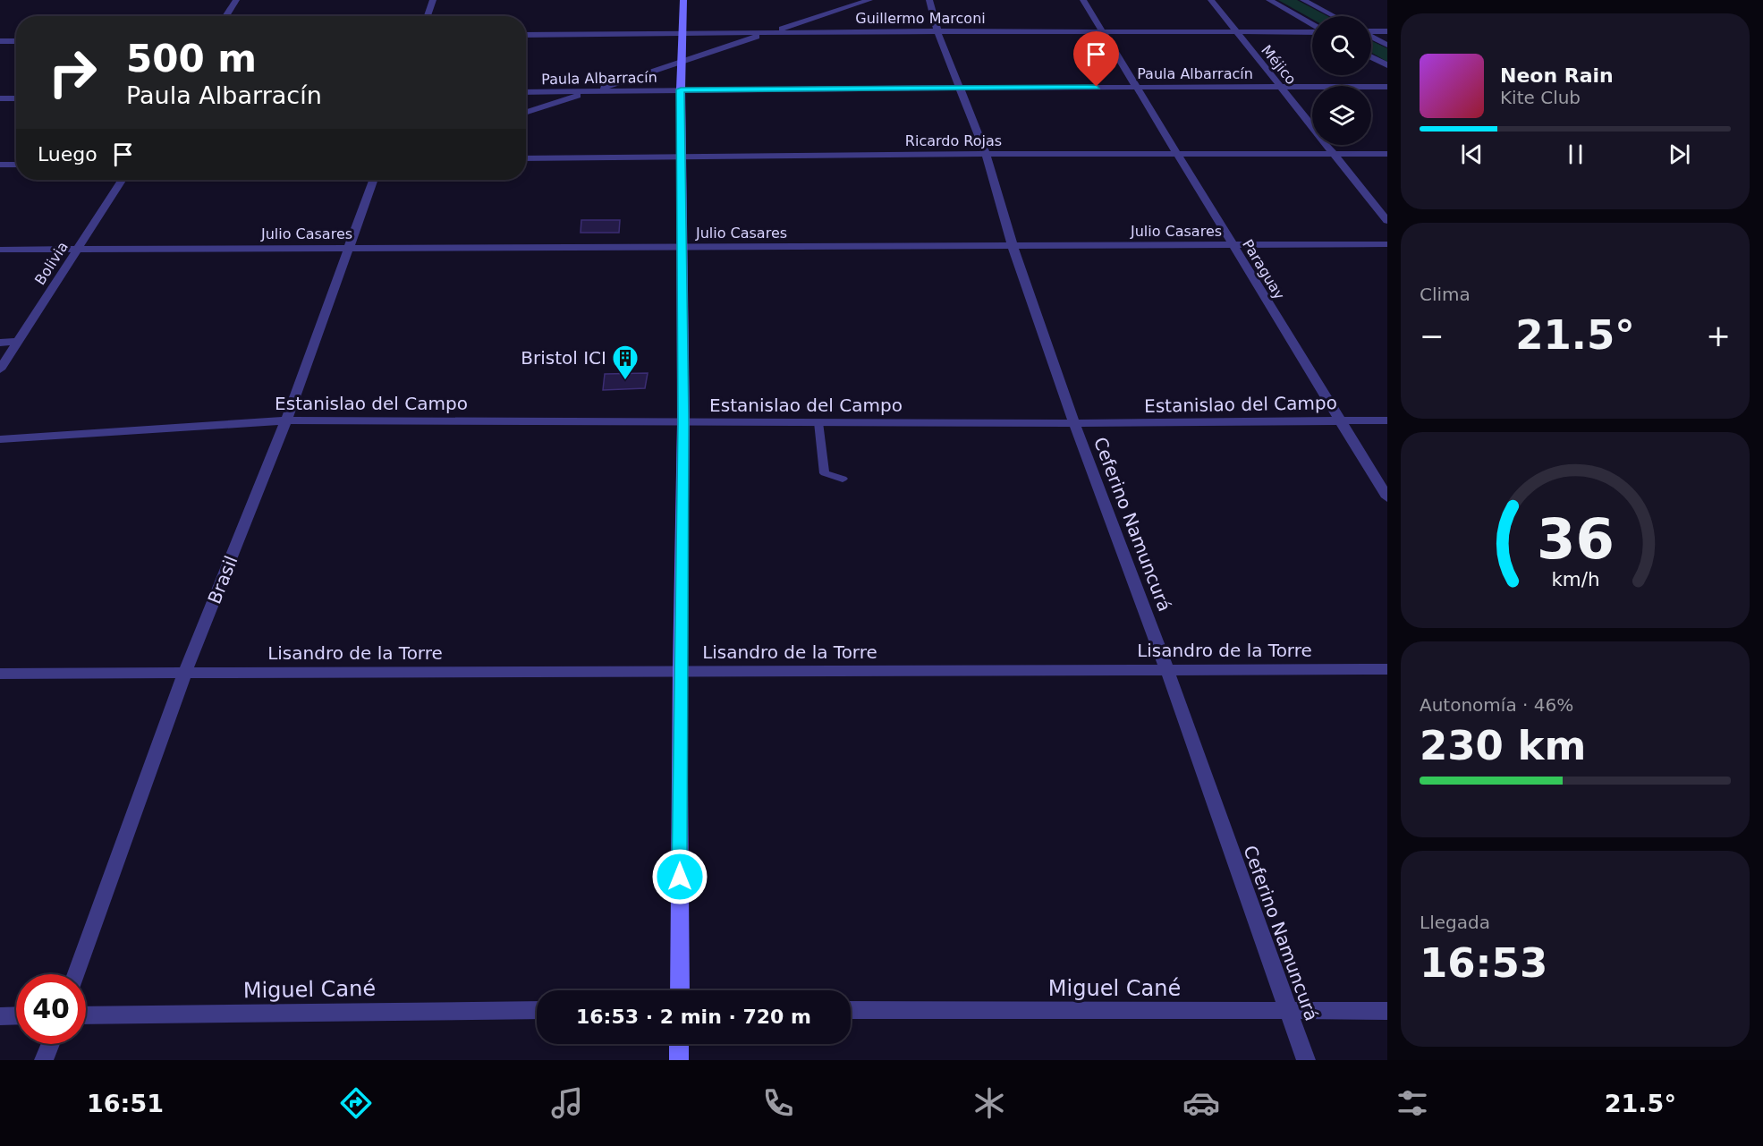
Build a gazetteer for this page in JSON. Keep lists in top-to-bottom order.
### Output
{
  "streets": {
    "street": [
      "Guillermo Marconi",
      "Méjico",
      "Paula Albarracín",
      "Ricardo Rojas",
      "Julio Casares",
      "Bolivia",
      "Paraguay",
      "Estanislao del Campo",
      "Ceferino Namuncurá",
      "Brasil",
      "Lisandro de la Torre",
      "Miguel Cané"
    ]
  },
  "crossings": [
    ["Guillermo Marconi", "Méjico"],
    ["Guillermo Marconi", "Paraguay"],
    ["Guillermo Marconi", "Ceferino Namuncurá"],
    ["Méjico", "Paula Albarracín"],
    ["Méjico", "Ricardo Rojas"],
    ["Paula Albarracín", "Paraguay"],
    ["Paula Albarracín", "Ceferino Namuncurá"],
    ["Ricardo Rojas", "Paraguay"],
    ["Ricardo Rojas", "Ceferino Namuncurá"],
    ["Julio Casares", "Bolivia"],
    ["Julio Casares", "Paraguay"],
    ["Julio Casares", "Ceferino Namuncurá"],
    ["Julio Casares", "Brasil"],
    ["Paraguay", "Estanislao del Campo"],
    ["Estanislao del Campo", "Ceferino Namuncurá"],
    ["Estanislao del Campo", "Brasil"],
    ["Ceferino Namuncurá", "Lisandro de la Torre"],
    ["Ceferino Namuncurá", "Miguel Cané"],
    ["Brasil", "Lisandro de la Torre"]
  ],
  "places": {
    "building": ["Bristol ICI"]
  },
  "page": {
    "turn": ["500 m", "Paula Albarracín"],
    "song": ["Neon Rain", "Kite Club"],
    "then": "Luego",
    "tile": [
      "Clima",
      ["Autonomía · 46%", "230 km"],
      ["Llegada", "16:53"]
    ],
    "heat": ["−", "21.5°", "+"],
    "limit": "40",
    "trip": "16:53 · 2 min · 720 m",
    "tabs": ["16:51", "21.5°"],
    "gauge": ["36", "km/h"]
  }
}
